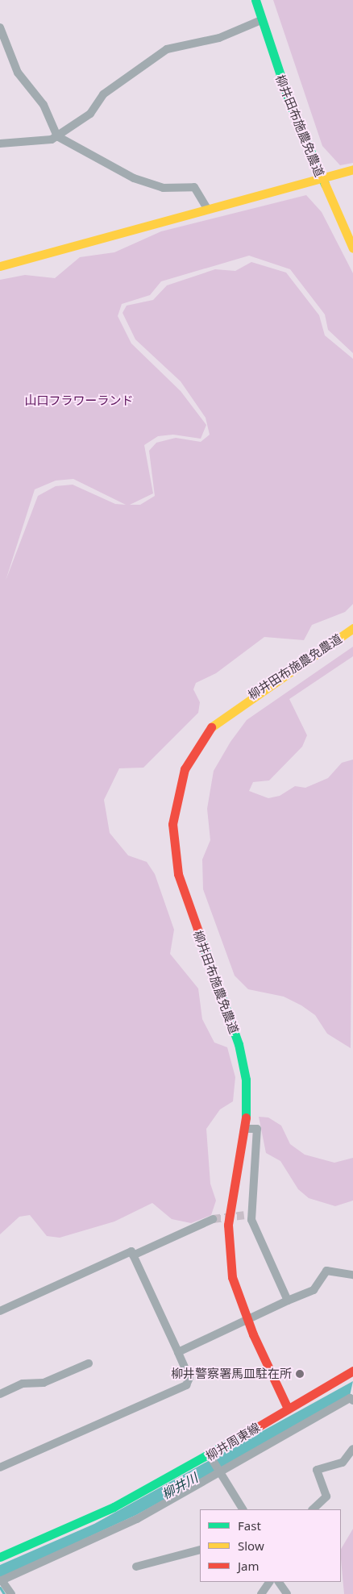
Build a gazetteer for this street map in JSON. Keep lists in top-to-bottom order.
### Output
{
  "streets": {
    "street": ["柳井田布施農免農道", "柳井周東線"]
  },
  "crossings": [
    ["柳井田布施農免農道", "柳井周東線"]
  ],
  "water": ["柳井川"],
  "parks": ["山口フラワーランド"],
  "places": ["柳井警察署馬皿駐在所"],
  "legend": ["Fast", "Slow", "Jam"]
}
